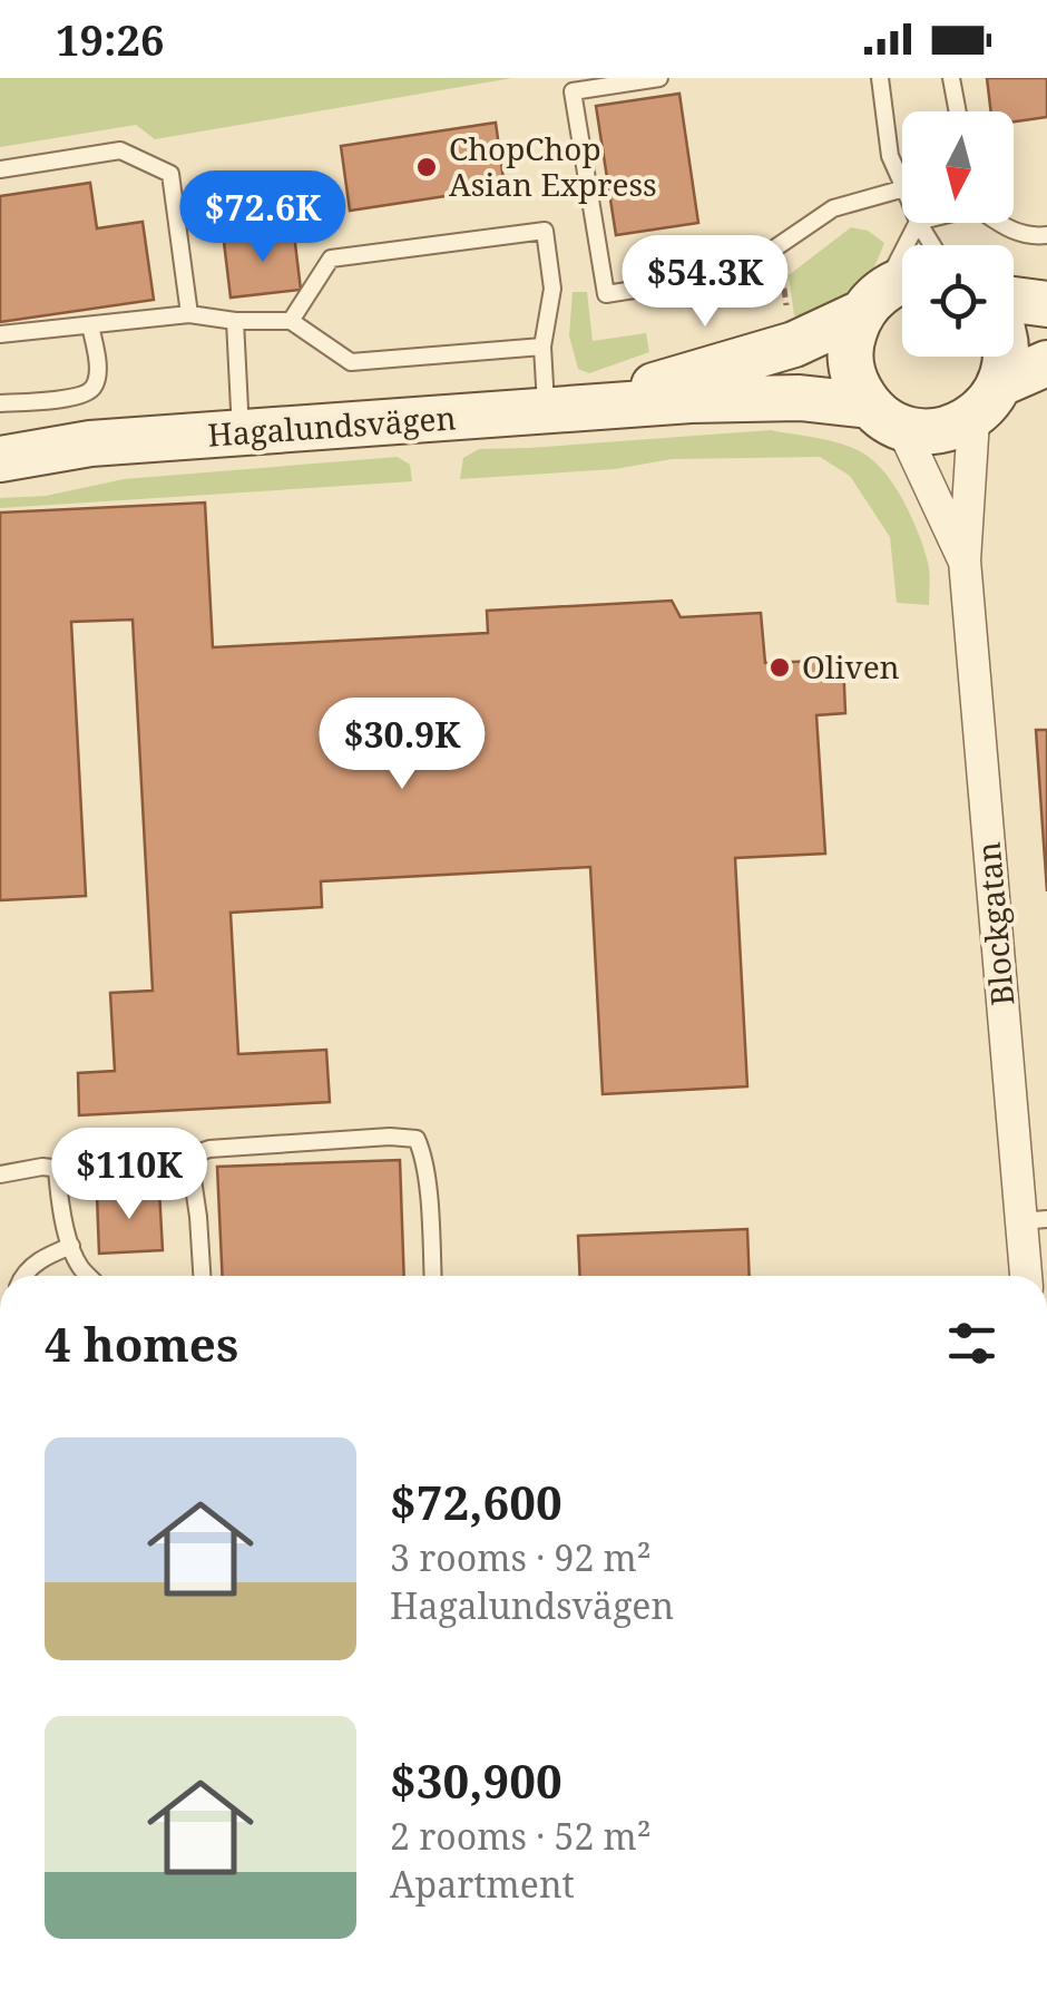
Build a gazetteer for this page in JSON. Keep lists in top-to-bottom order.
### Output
{
  "streets": {
    "street": ["Hagalundsvägen", "Blockgatan"]
  },
  "crossings": [
    ["Hagalundsvägen", "Blockgatan"]
  ],
  "places": ["ChopChop Asian Express", "Oliven"],
  "north": "bottom",
  "page": {
    "status": "19:26",
    "price": [
      "$72.6K",
      "$54.3K",
      "$30.9K",
      "$110K"
    ],
    "heading": "4 homes",
    "list": [
      {
        "name": "$72,600",
        "note": "3 rooms · 92 m² · Hagalundsvägen"
      },
      {
        "name": "$30,900",
        "note": "2 rooms · 52 m² · Apartment"
      }
    ]
  }
}
